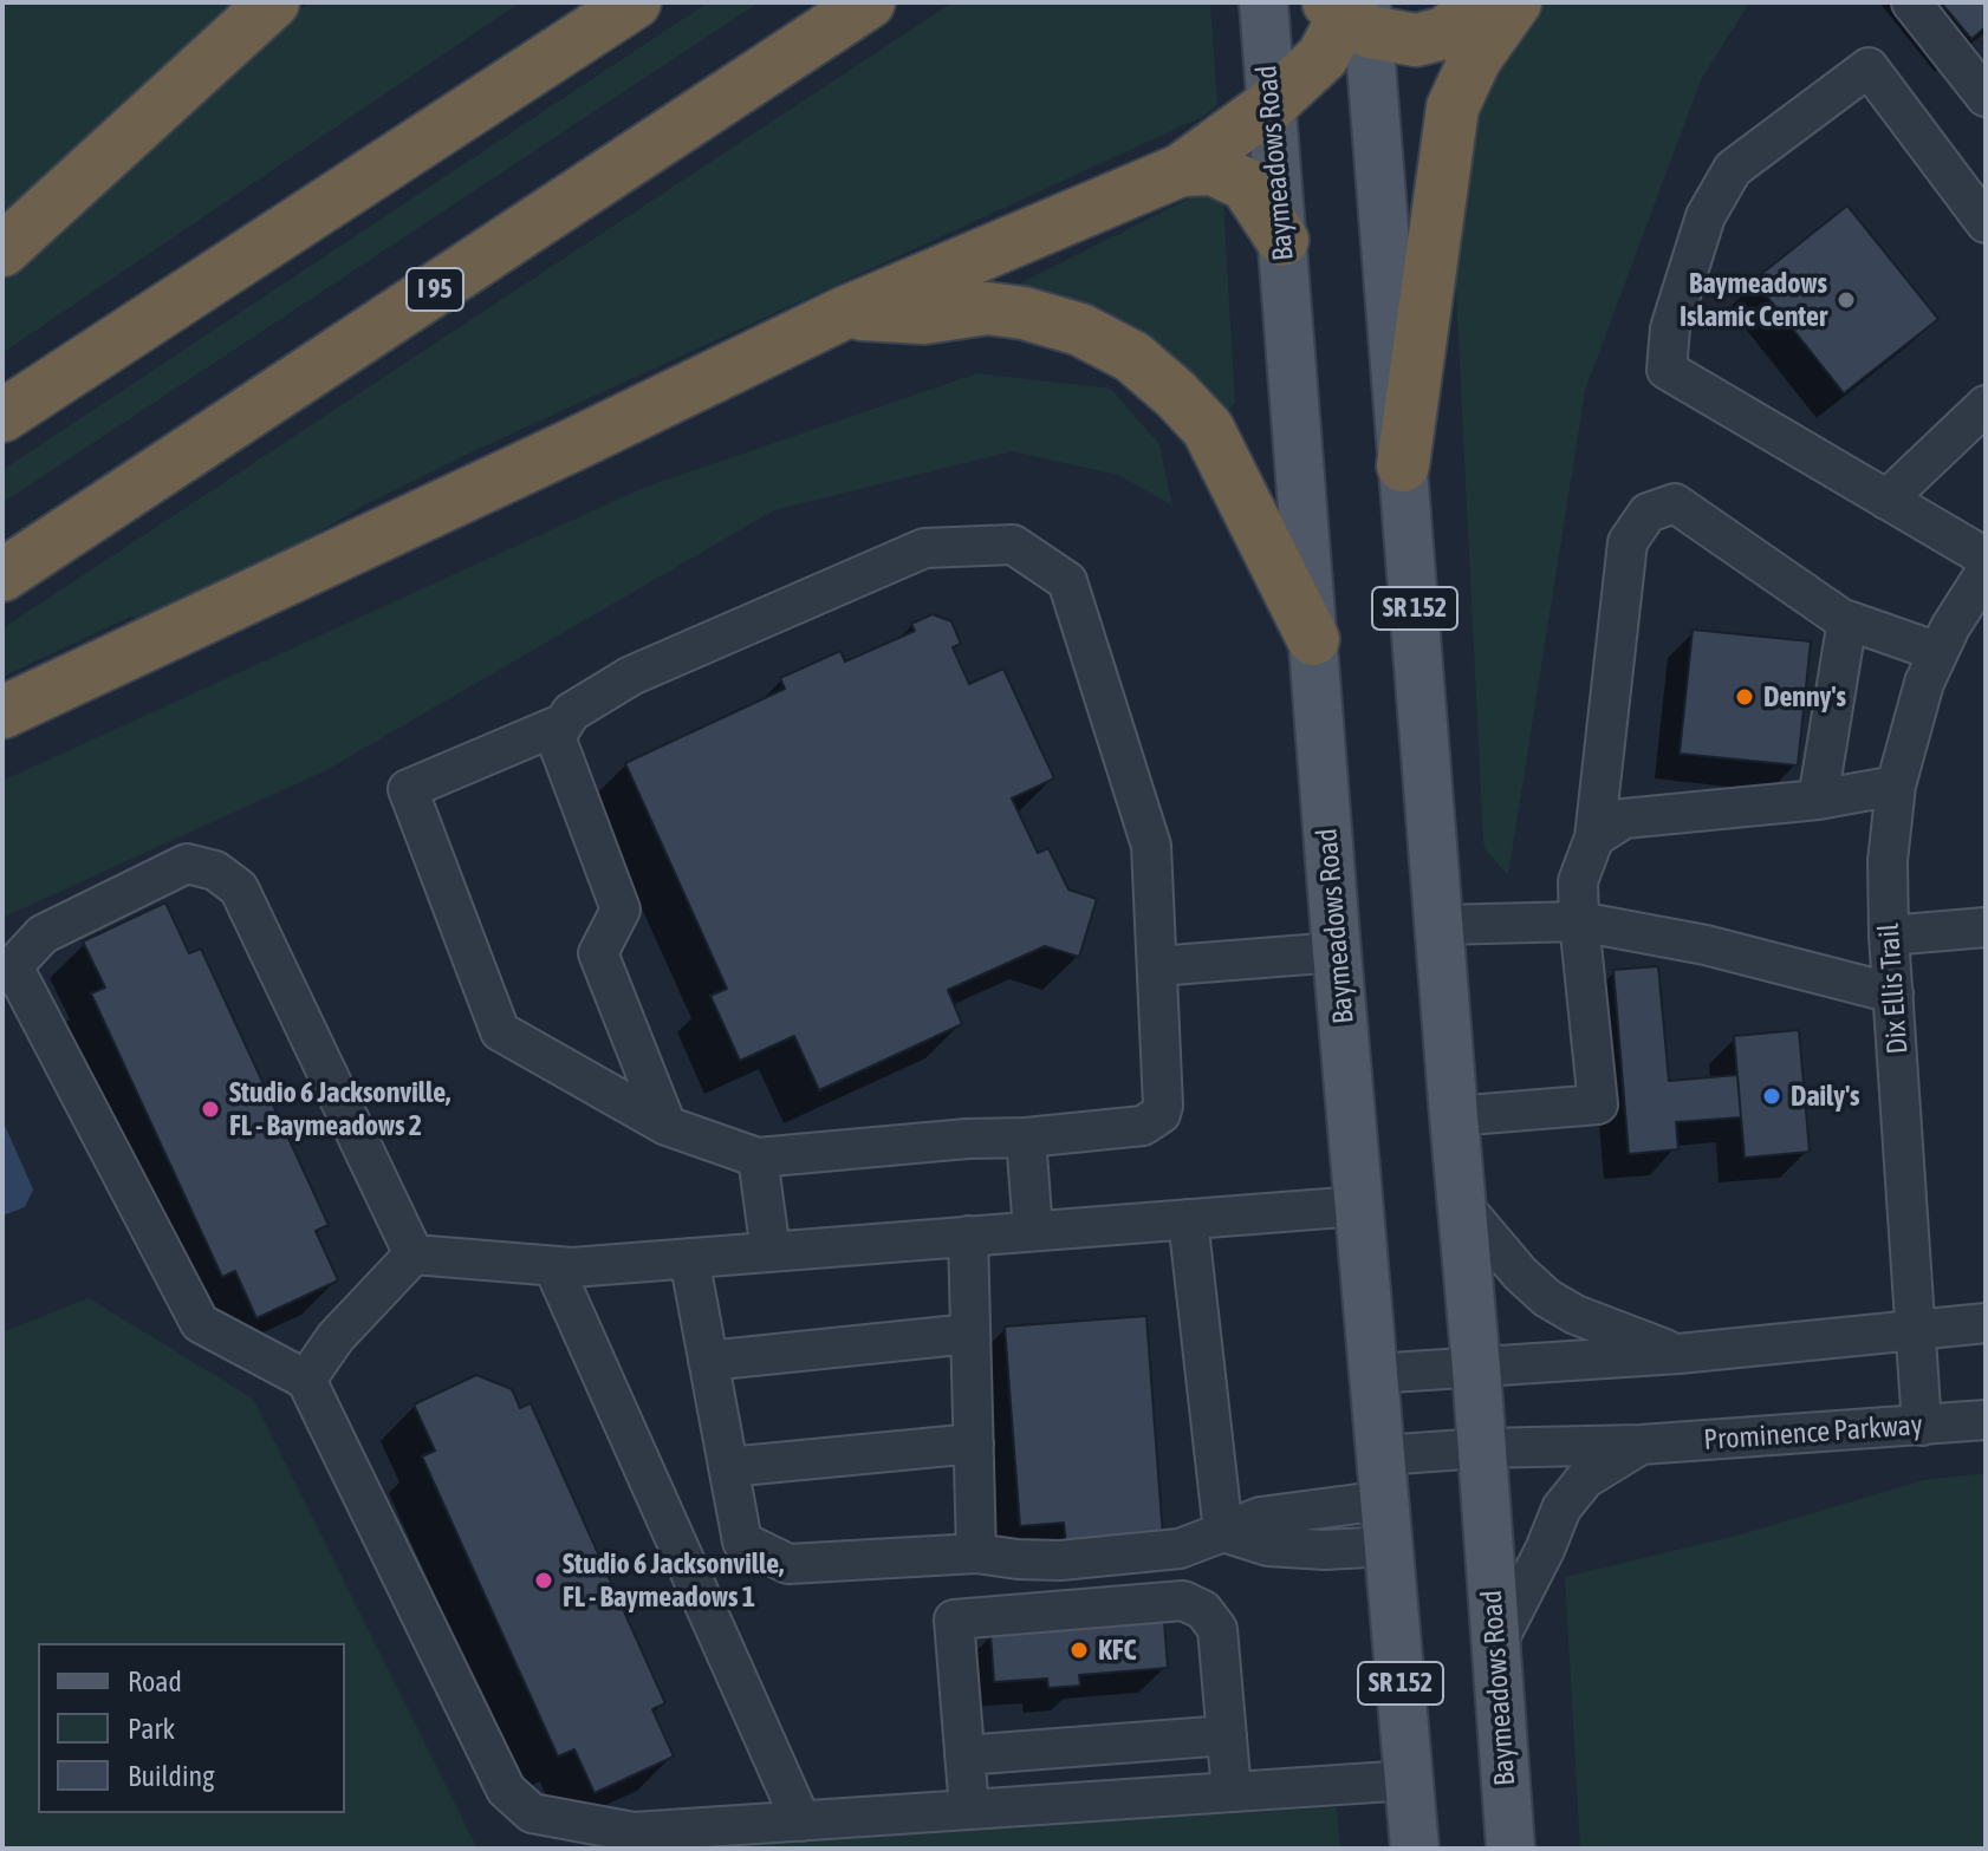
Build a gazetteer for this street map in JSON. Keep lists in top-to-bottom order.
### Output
{
  "streets": {
    "highway": ["I 95"],
    "main road": ["Baymeadows Road", "SR 152"],
    "street": ["Dix Ellis Trail", "Prominence Parkway"]
  },
  "crossings": [
    ["Baymeadows Road", "Prominence Parkway"],
    ["Dix Ellis Trail", "Prominence Parkway"]
  ],
  "places": [
    "Baymeadows Islamic Center",
    "Denny's",
    "Daily's",
    "Studio 6 Jacksonville, FL - Baymeadows 2",
    "Studio 6 Jacksonville, FL - Baymeadows 1",
    "KFC"
  ],
  "legend": ["Road", "Park", "Building"]
}
